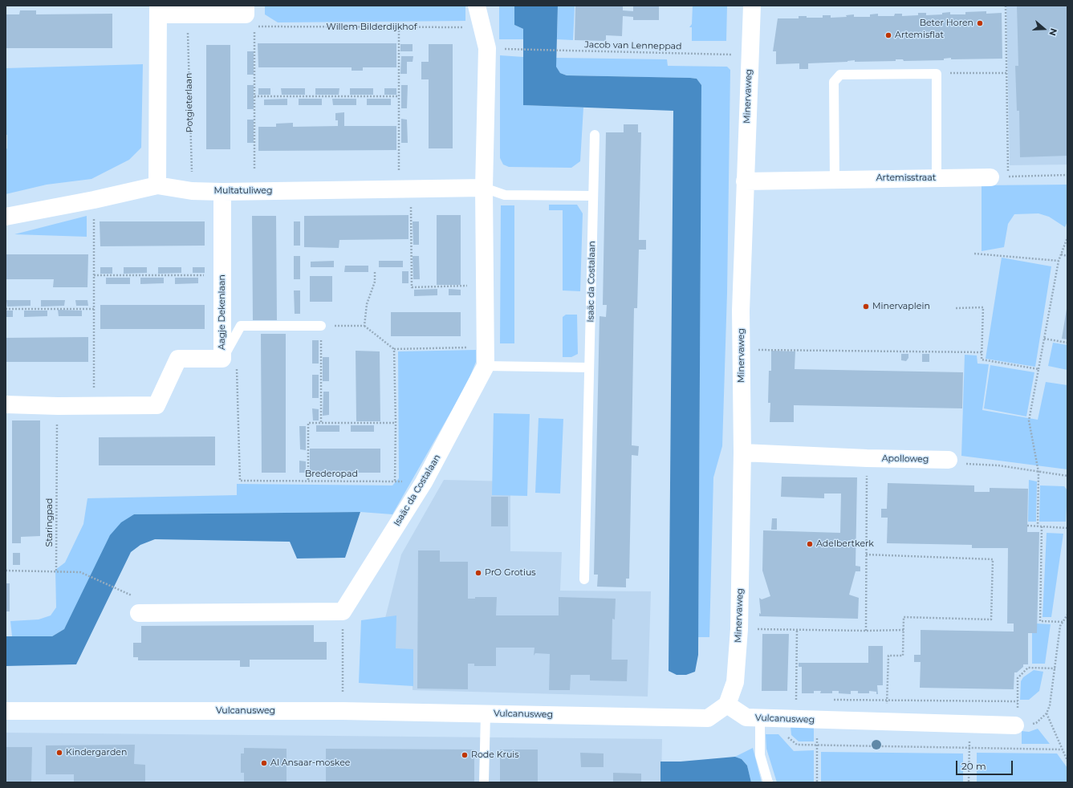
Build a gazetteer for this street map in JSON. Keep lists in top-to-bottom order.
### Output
{
  "streets": {
    "street": [
      "Minervaweg",
      "Artemisstraat",
      "Multatuliweg",
      "Isaäc da Costalaan",
      "Aagje Dekenlaan",
      "Apolloweg",
      "Vulcanusweg"
    ],
    "path": [
      "Willem Bilderdijkhof",
      "Jacob van Lenneppad",
      "Potgieterlaan",
      "Brederopad",
      "Staringpad"
    ]
  },
  "crossings": [
    ["Jacob van Lenneppad", "Minervaweg"],
    ["Minervaweg", "Artemisstraat"],
    ["Minervaweg", "Apolloweg"],
    ["Minervaweg", "Vulcanusweg"],
    ["Potgieterlaan", "Multatuliweg"],
    ["Multatuliweg", "Aagje Dekenlaan"],
    ["Isaäc da Costalaan", "Brederopad"],
    ["Aagje Dekenlaan", "Brederopad"],
    ["Aagje Dekenlaan", "Staringpad"]
  ],
  "places": [
    "Beter Horen",
    "Artemisflat",
    "Minervaplein",
    "Adelbertkerk",
    "PrO Grotius",
    "Kindergarden",
    "Rode Kruis",
    "Al Ansaar-moskee"
  ],
  "scale_bar": "20 m",
  "north": "right"
}
